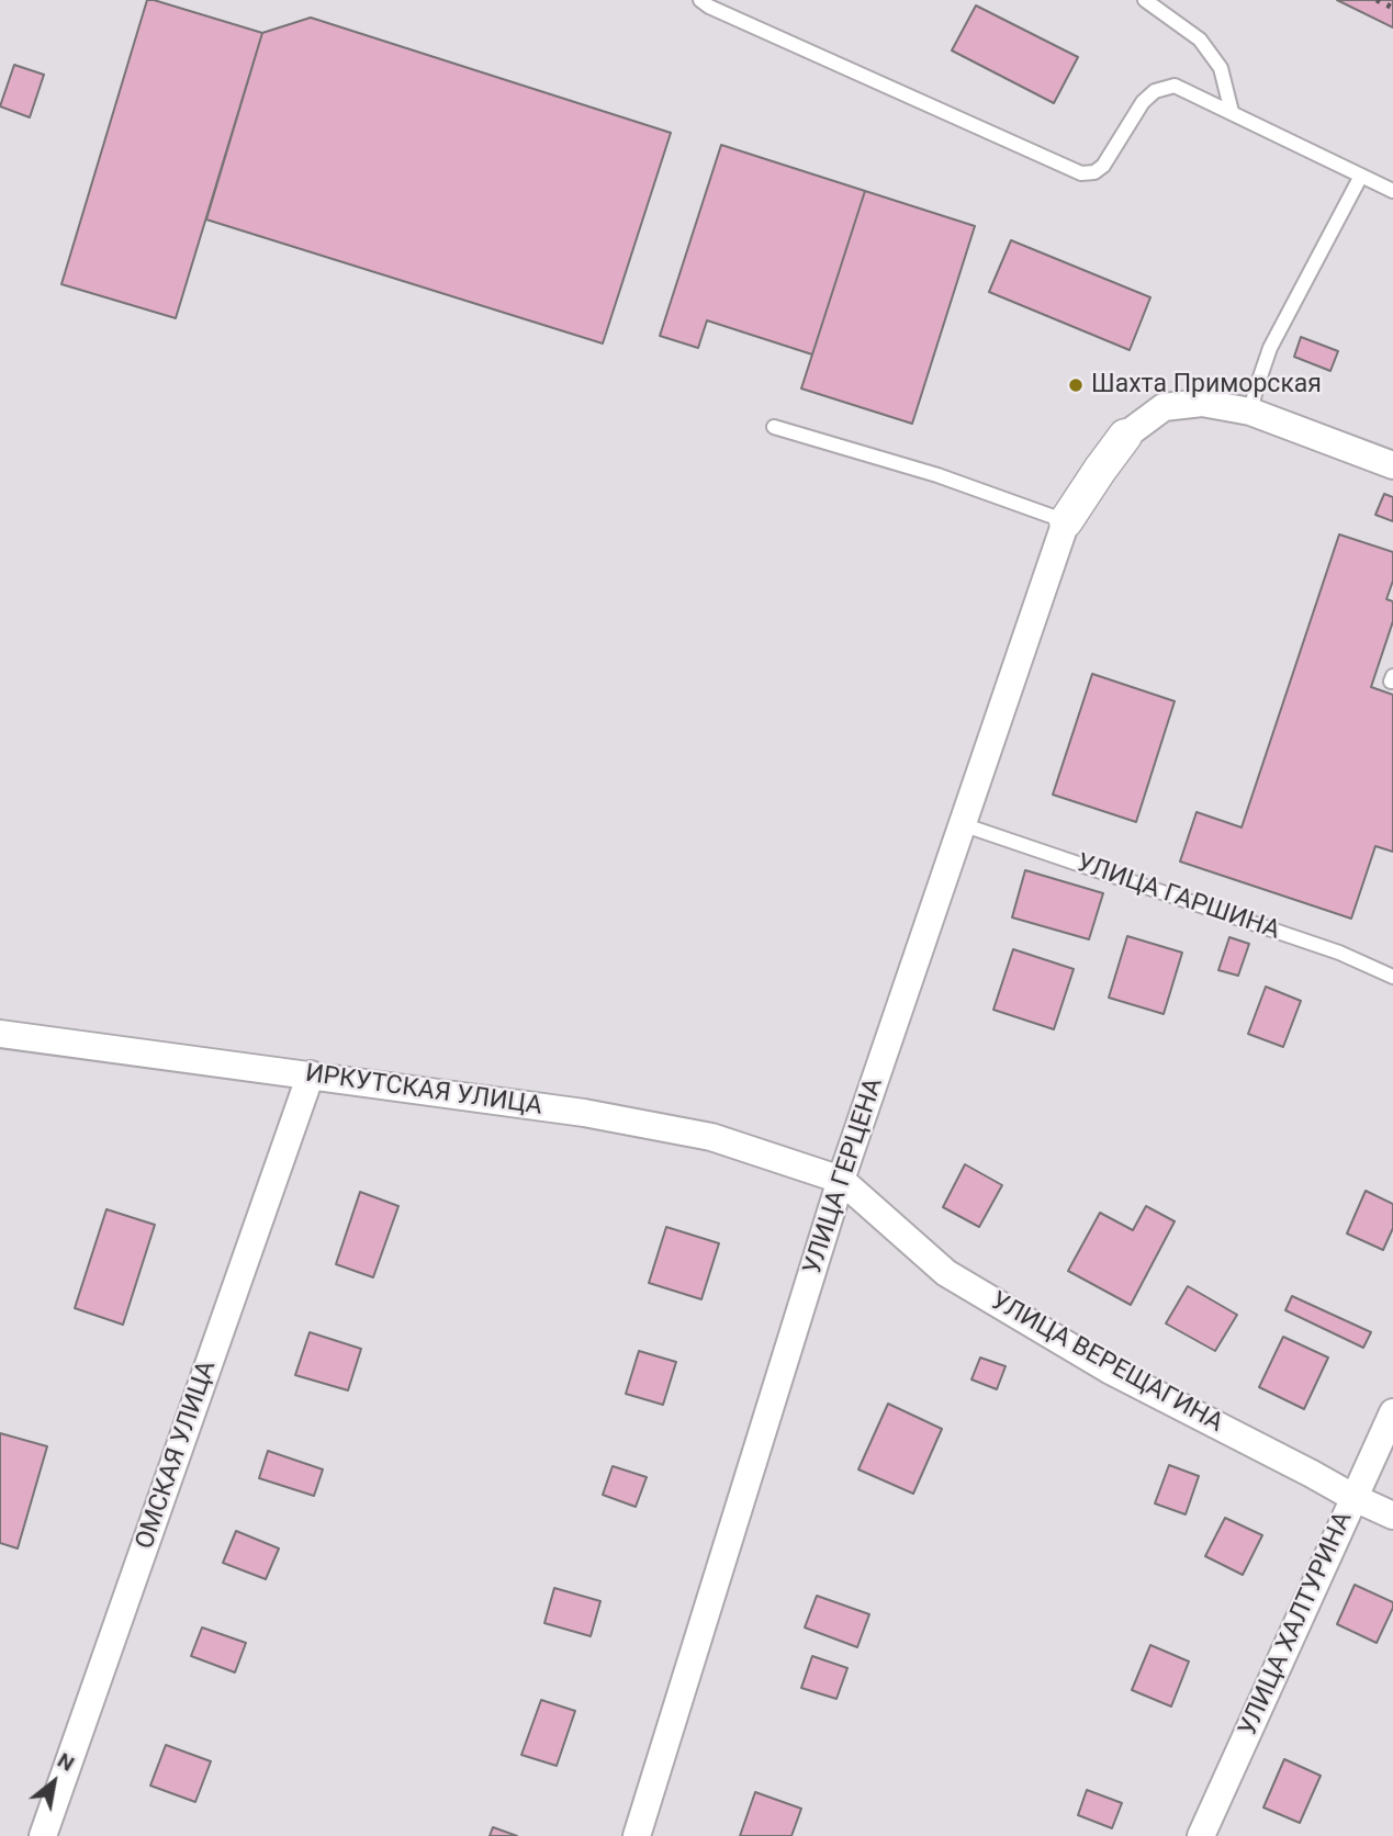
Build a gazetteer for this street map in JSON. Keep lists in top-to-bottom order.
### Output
{
  "streets": {
    "street": [
      "ИРКУТСКАЯ УЛИЦА",
      "УЛИЦА ГЕРЦЕНА",
      "УЛИЦА ВЕРЕЩАГИНА",
      "ОМСКАЯ УЛИЦА",
      "УЛИЦА ХАЛТУРИНА"
    ],
    "lane": ["УЛИЦА ГАРШИНА"]
  },
  "crossings": [
    ["УЛИЦА ГАРШИНА", "УЛИЦА ГЕРЦЕНА"],
    ["ИРКУТСКАЯ УЛИЦА", "УЛИЦА ГЕРЦЕНА"],
    ["ИРКУТСКАЯ УЛИЦА", "УЛИЦА ВЕРЕЩАГИНА"],
    ["ИРКУТСКАЯ УЛИЦА", "ОМСКАЯ УЛИЦА"],
    ["УЛИЦА ГЕРЦЕНА", "УЛИЦА ВЕРЕЩАГИНА"],
    ["УЛИЦА ВЕРЕЩАГИНА", "УЛИЦА ХАЛТУРИНА"]
  ],
  "places": ["Шахта Приморская"],
  "north": "top right"
}
